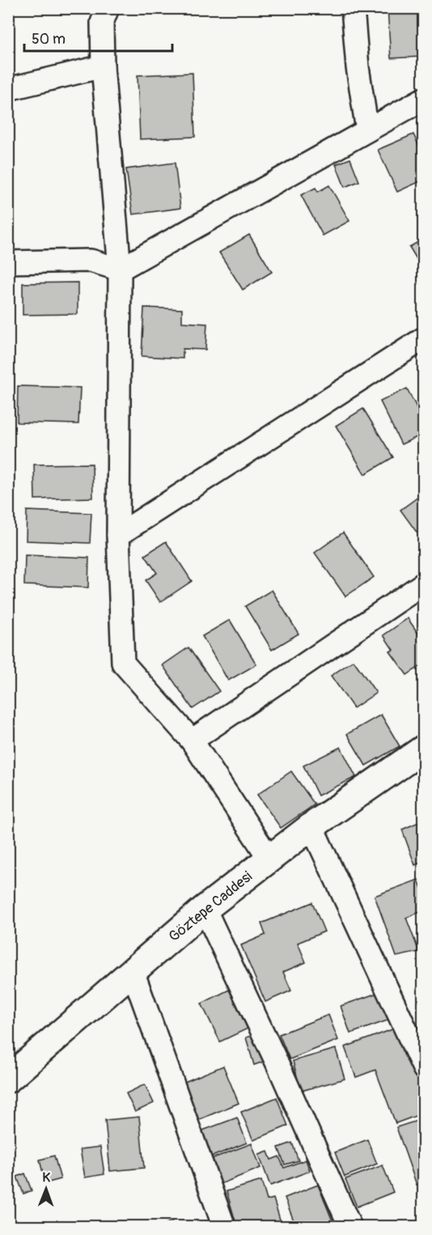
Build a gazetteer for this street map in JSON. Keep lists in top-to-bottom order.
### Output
{
  "streets": {
    "street": ["Göztepe Caddesi"]
  },
  "scale_bar": "50 m",
  "north": "top"
}
